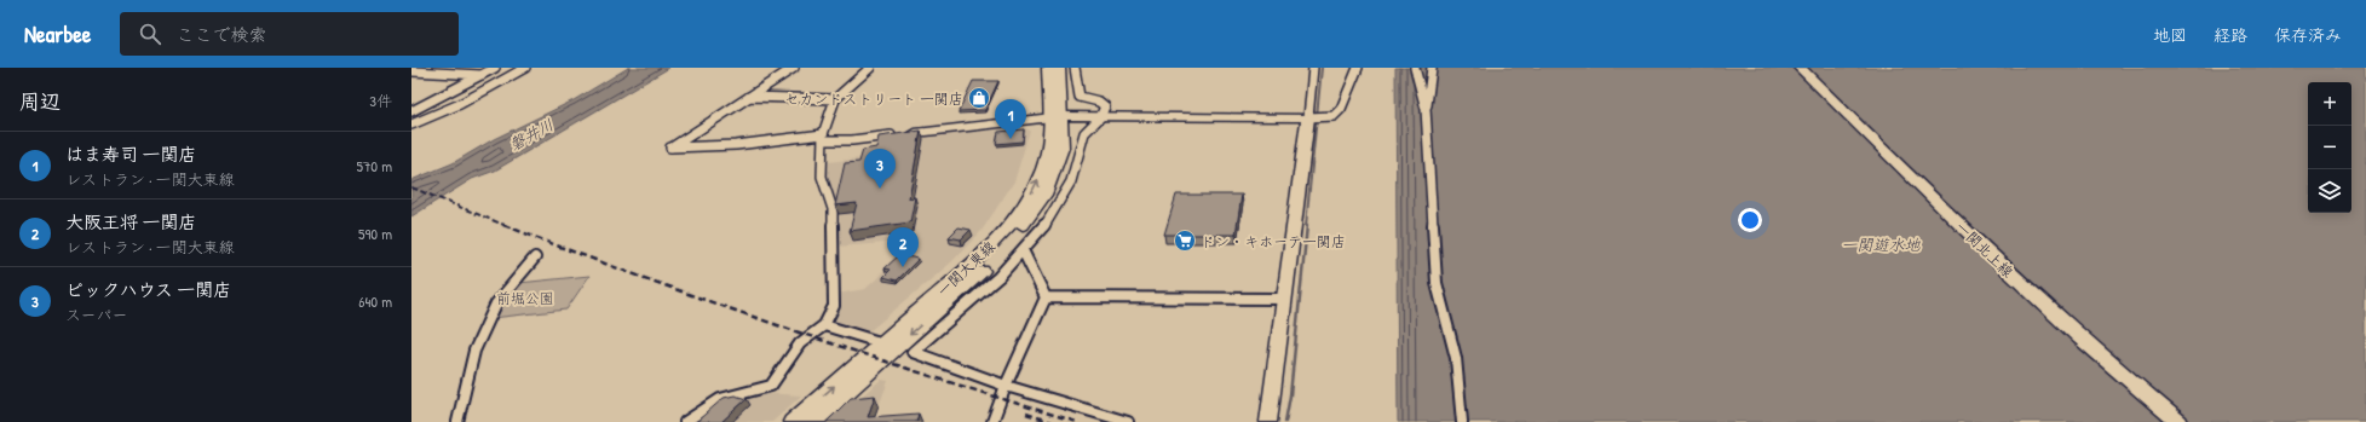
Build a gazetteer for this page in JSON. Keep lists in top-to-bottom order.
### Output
{
  "streets": {
    "main road": ["一関北上線", "一関大東線"]
  },
  "water": ["磐井川", "一関遊水地"],
  "parks": ["前堀公園"],
  "places": {
    "shop": ["セカンドストリート 一関店"],
    "supermarket": ["ドン・キホーテ一関店"]
  },
  "page": {
    "header": "Nearbee",
    "search": "ここで検索",
    "nav": ["地図", "経路", "保存済み"],
    "heading": ["周辺", "3件"],
    "map_buttons": ["+", "−"],
    "pins": ["1", "3", "2"],
    "list": [
      {
        "mark": "1",
        "name": "はま寿司 一関店",
        "note": "レストラン · 一関大東線",
        "value": "570 m"
      },
      {
        "mark": "2",
        "name": "大阪王将 一関店",
        "note": "レストラン · 一関大東線",
        "value": "590 m"
      },
      {
        "mark": "3",
        "name": "ピックハウス 一関店",
        "note": "スーパー",
        "value": "640 m"
      }
    ]
  }
}
